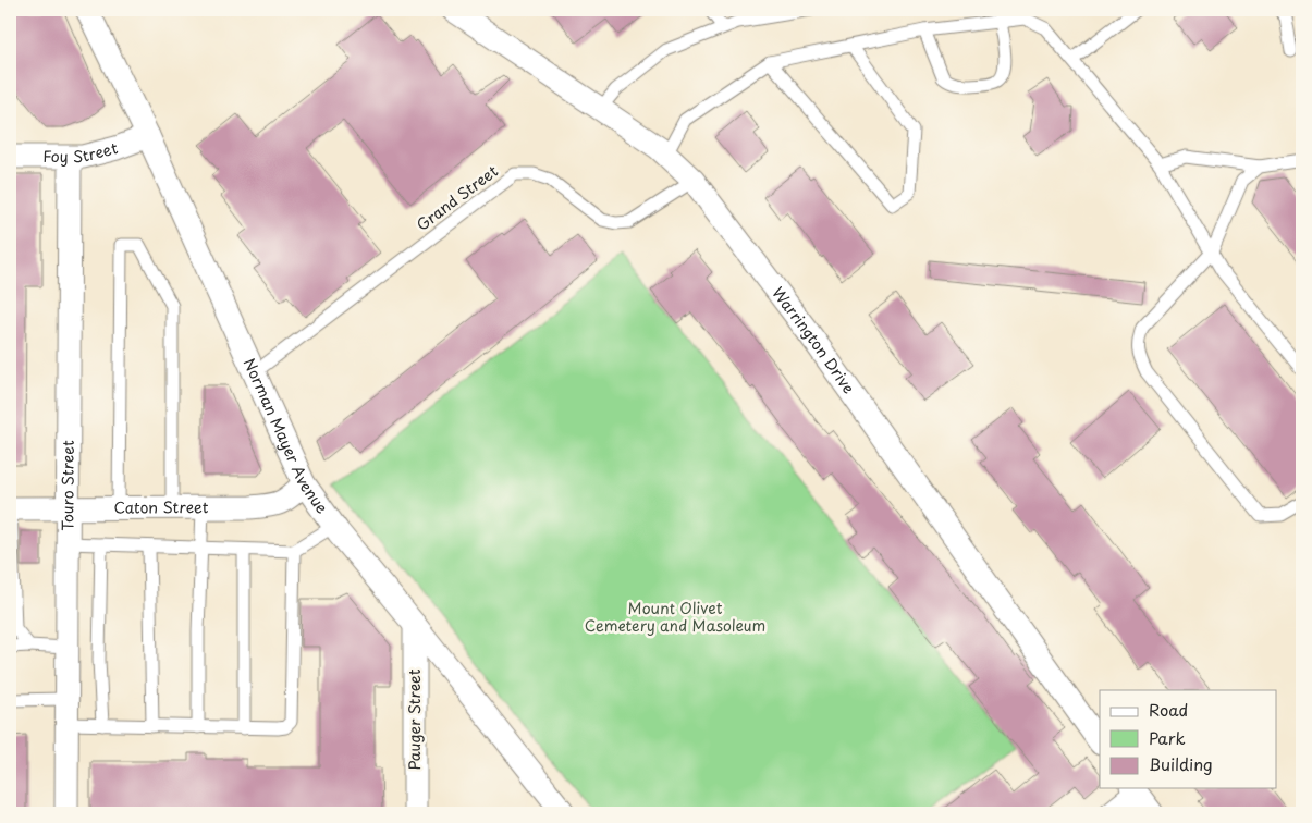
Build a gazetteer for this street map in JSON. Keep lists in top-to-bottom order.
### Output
{
  "streets": {
    "street": [
      "Foy Street",
      "Warrington Drive",
      "Norman Mayer Avenue",
      "Touro Street",
      "Caton Street",
      "Pauger Street"
    ],
    "lane": ["Grand Street"]
  },
  "crossings": [
    ["Foy Street", "Norman Mayer Avenue"],
    ["Foy Street", "Touro Street"],
    ["Grand Street", "Warrington Drive"],
    ["Grand Street", "Norman Mayer Avenue"],
    ["Norman Mayer Avenue", "Caton Street"],
    ["Norman Mayer Avenue", "Pauger Street"],
    ["Touro Street", "Caton Street"]
  ],
  "parks": ["Mount Olivet Cemetery and Masoleum"],
  "legend": ["Road", "Park", "Building"]
}
